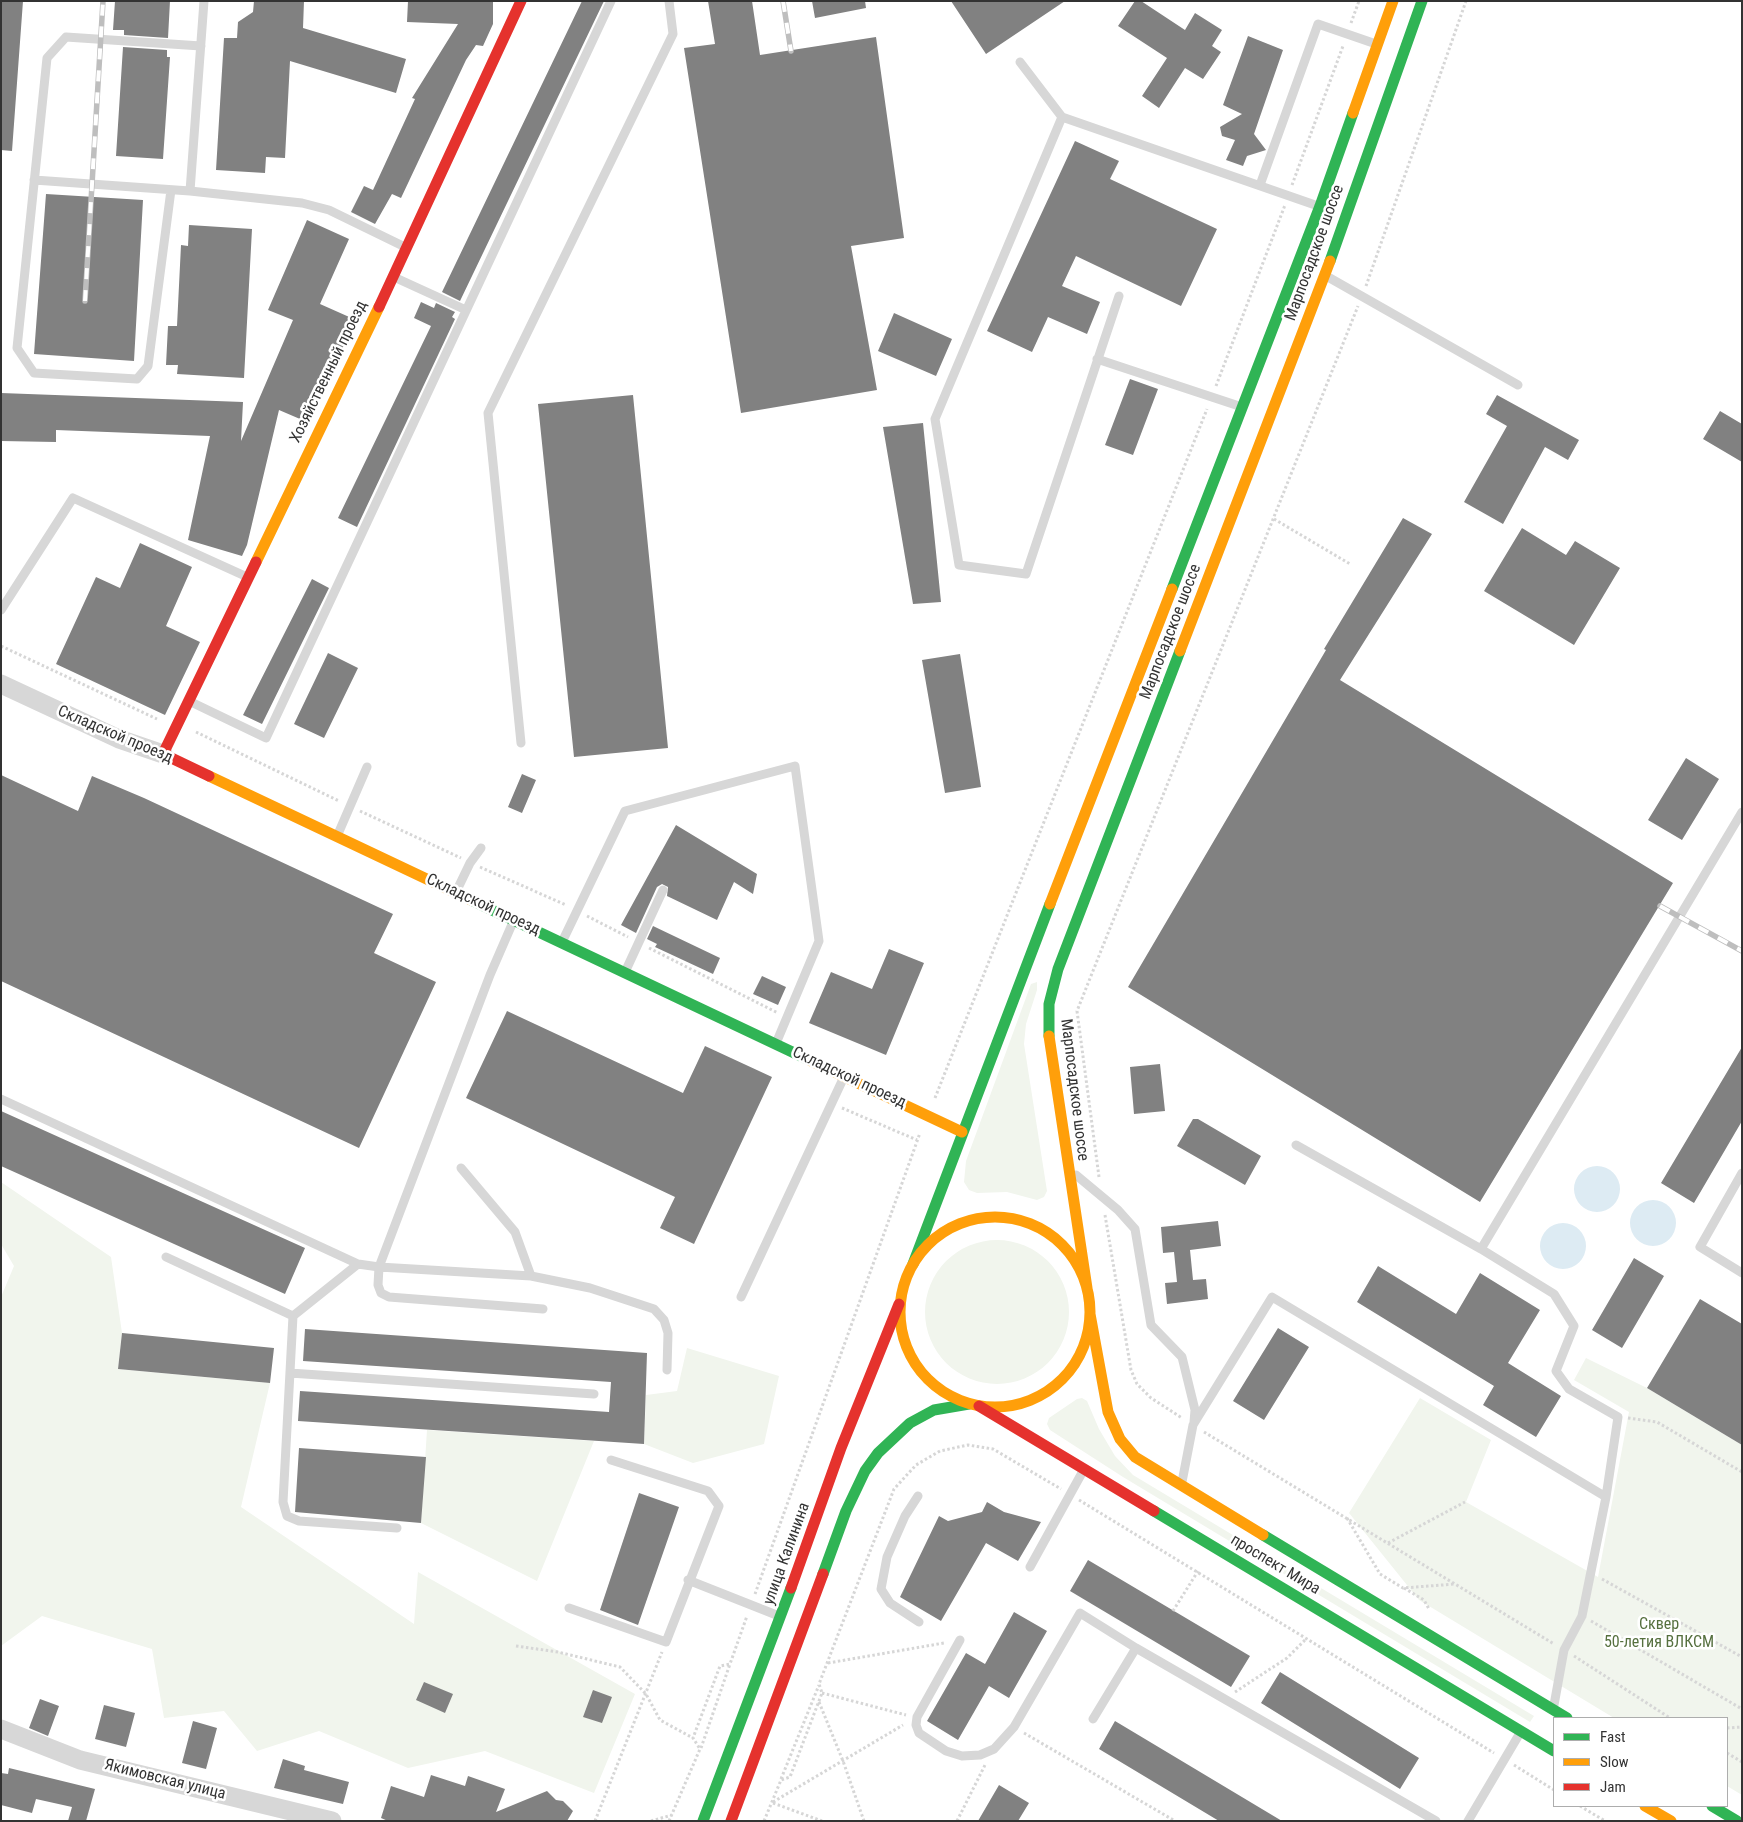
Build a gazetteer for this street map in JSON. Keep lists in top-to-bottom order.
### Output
{
  "streets": {
    "main road": [
      "Марпосадское шоссе",
      "Хозяйственный проезд",
      "Складской проезд",
      "улица Калинина",
      "проспект Мира"
    ],
    "street": ["Якимовская улица"]
  },
  "crossings": [
    ["Марпосадское шоссе", "Складской проезд"],
    ["Марпосадское шоссе", "улица Калинина"],
    ["Хозяйственный проезд", "Складской проезд"],
    ["улица Калинина", "проспект Мира"]
  ],
  "parks": ["Сквер 50-летия ВЛКСМ"],
  "legend": ["Fast", "Slow", "Jam"]
}
